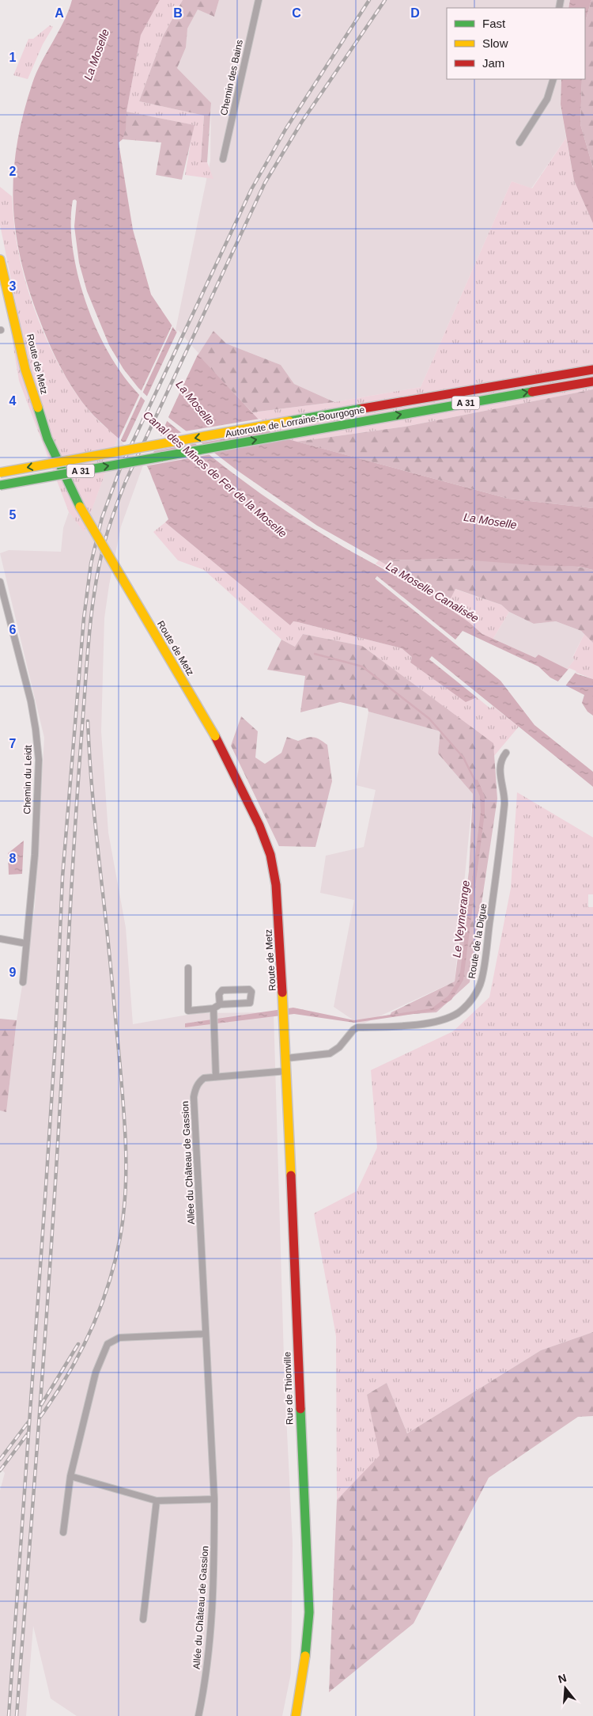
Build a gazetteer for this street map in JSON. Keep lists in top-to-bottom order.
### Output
{
  "streets": {
    "main road": [
      "Route de Metz",
      "A 31",
      "Autoroute de Lorraine-Bourgogne",
      "Rue de Thionville"
    ],
    "street": [
      "Chemin des Bains",
      "Chemin du Leidt",
      "Route de la Digue",
      "Allée du Château de Gassion"
    ]
  },
  "crossings": [
    ["Route de Metz", "Route de la Digue"],
    ["Route de Metz", "Rue de Thionville"],
    ["Route de la Digue", "Rue de Thionville"],
    ["Allée du Château de Gassion", "Rue de Thionville"]
  ],
  "water": [
    "La Moselle",
    "Canal des Mines de Fer de la Moselle",
    "La Moselle Canalisée",
    "Le Veymerange"
  ],
  "legend": ["Fast", "Slow", "Jam"],
  "north": "top",
  "grid": {
    "columns": [
      "A",
      "B",
      "C",
      "D"
    ],
    "rows": [
      "1",
      "2",
      "3",
      "4",
      "5",
      "6",
      "7",
      "8",
      "9"
    ]
  }
}
